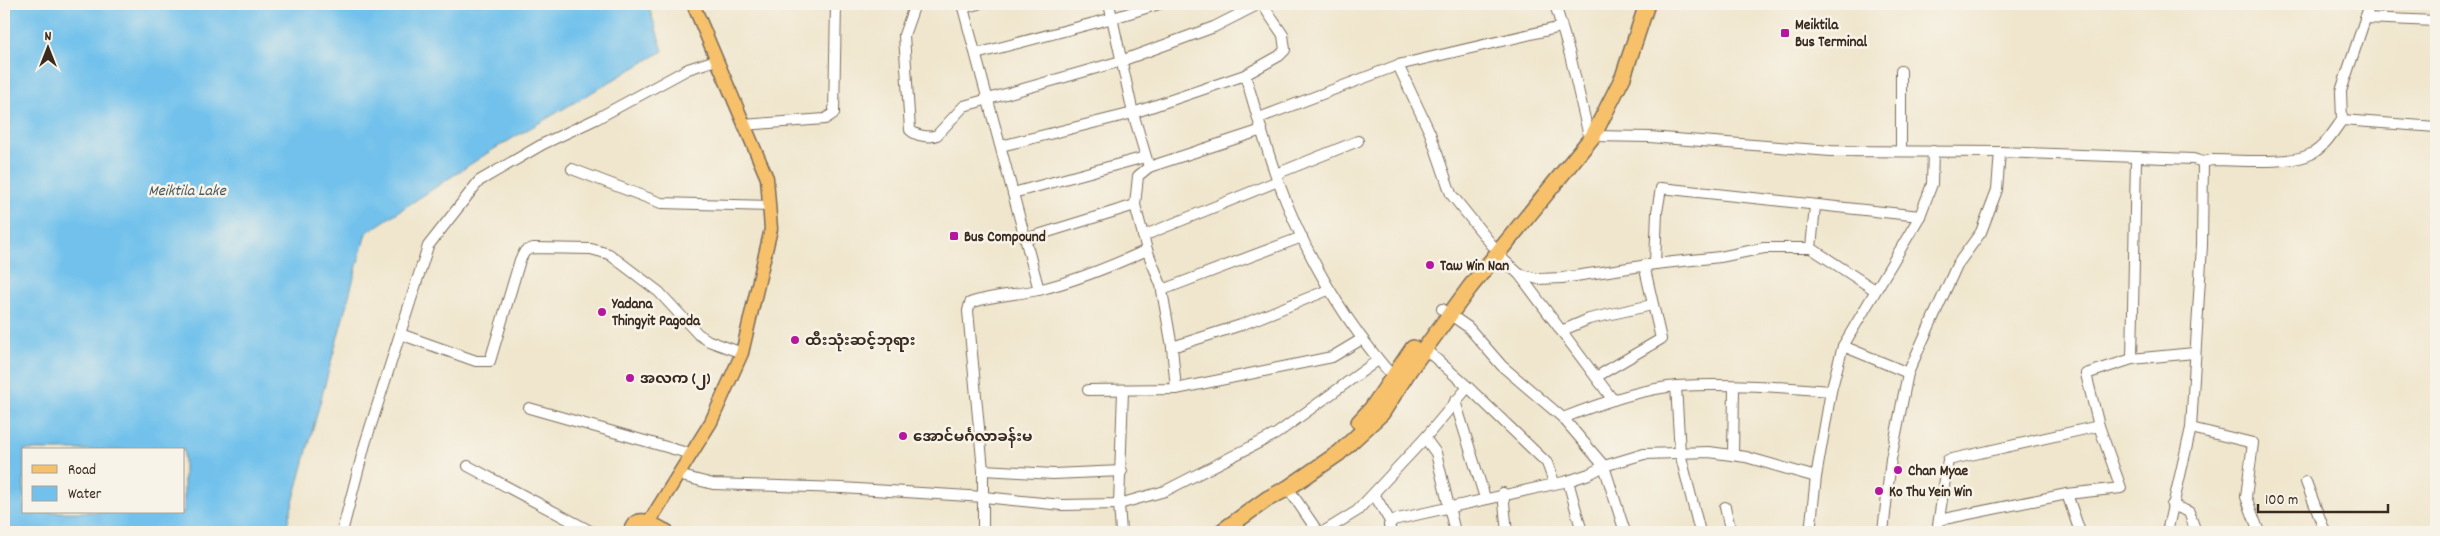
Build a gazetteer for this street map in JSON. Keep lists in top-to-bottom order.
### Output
{
  "water": ["Meiktila Lake"],
  "places": {
    "transit": ["Meiktila Bus Terminal", "Bus Compound"],
    "other": [
      "Taw Win Nan",
      "Yadana Thingyit Pagoda",
      "ထီးသုံးဆင့်ဘုရား",
      "အလက (၂)",
      "အောင်မင်္ဂလာခန်းမ",
      "Chan Myae",
      "Ko Thu Yein Win"
    ]
  },
  "legend": ["Road", "Water"],
  "scale_bar": "100 m",
  "north": "top"
}
